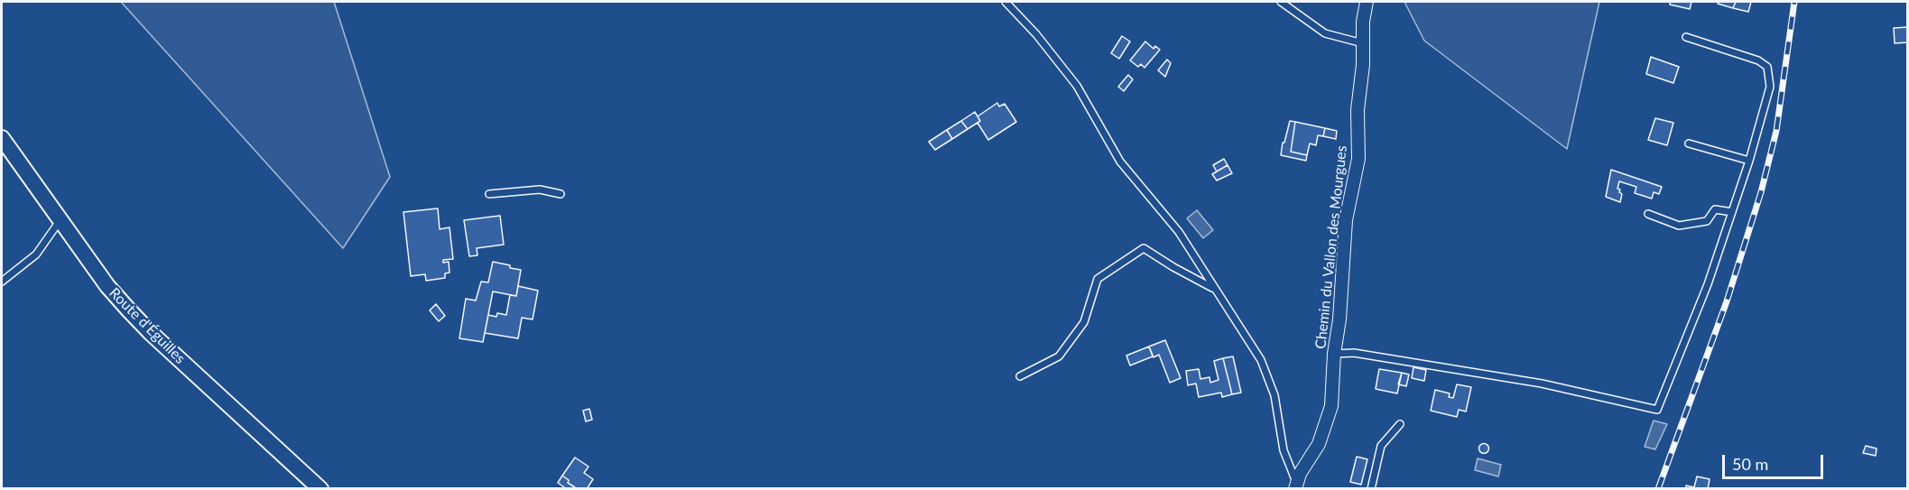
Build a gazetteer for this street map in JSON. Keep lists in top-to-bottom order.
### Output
{
  "streets": {
    "street": ["Chemin du Vallon des Mourgues", "Route d'Éguilles"]
  },
  "scale_bar": "50 m"
}
